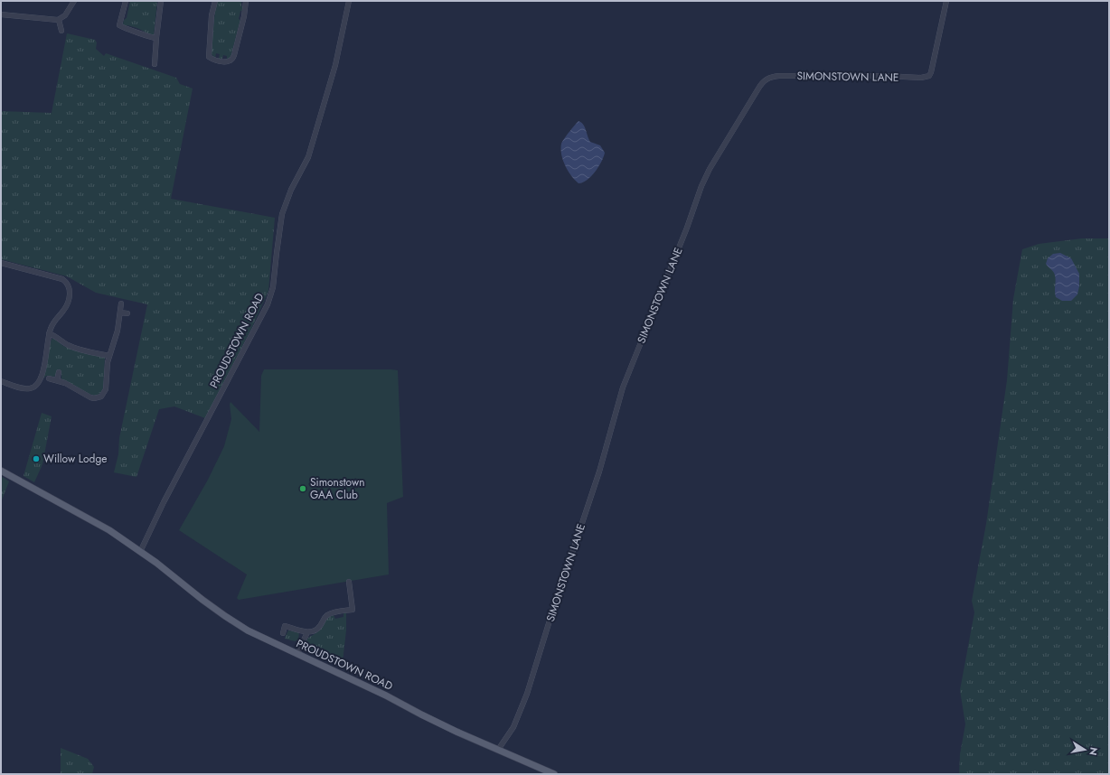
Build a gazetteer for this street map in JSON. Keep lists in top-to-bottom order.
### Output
{
  "streets": {
    "main road": ["PROUDSTOWN ROAD"],
    "street": ["SIMONSTOWN LANE"]
  },
  "crossings": [
    ["SIMONSTOWN LANE", "PROUDSTOWN ROAD"]
  ],
  "places": ["Willow Lodge", "Simonstown GAA Club"],
  "north": "right"
}
